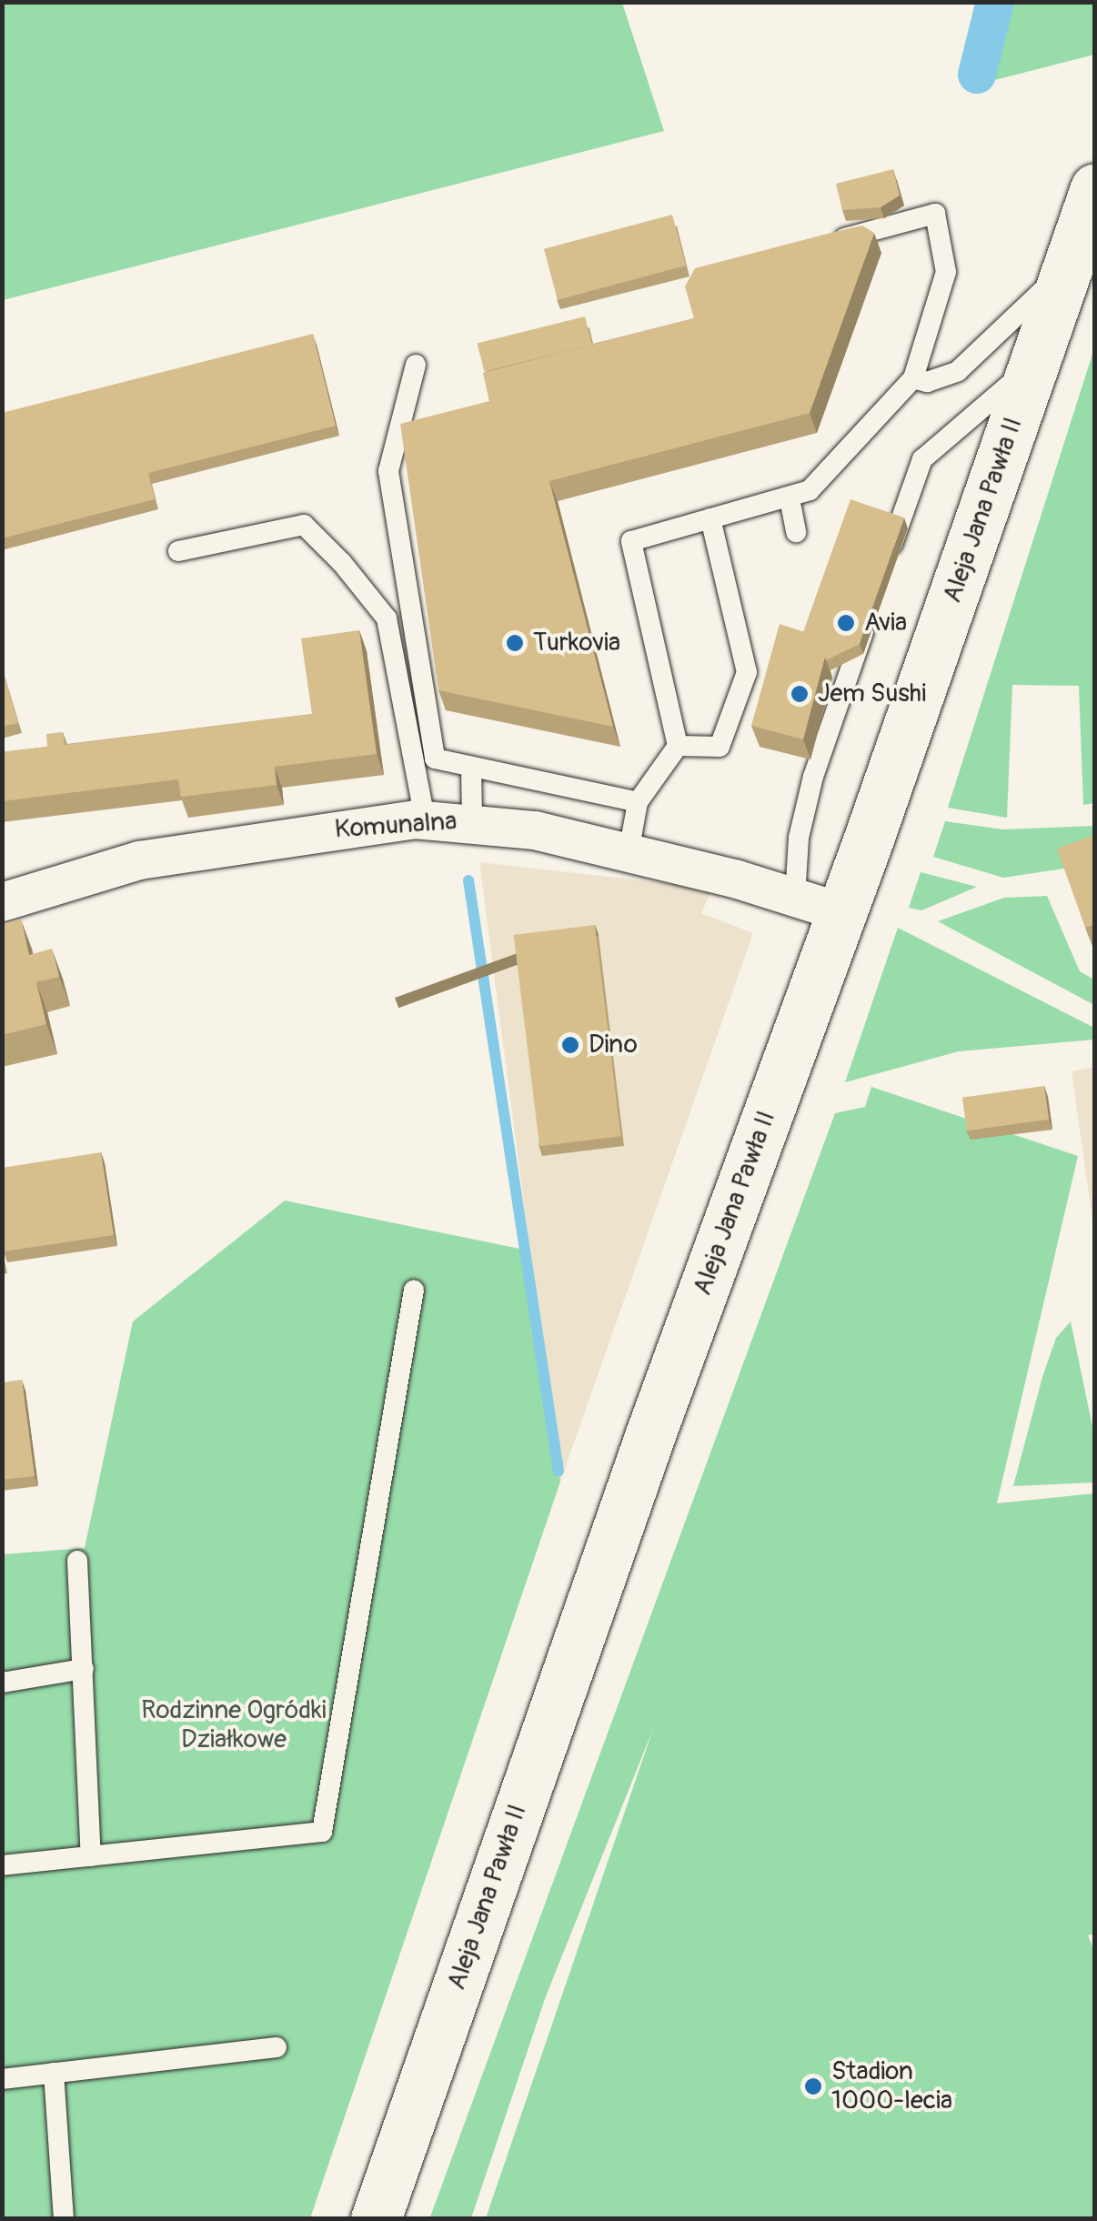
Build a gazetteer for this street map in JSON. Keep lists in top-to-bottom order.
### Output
{
  "streets": {
    "main road": ["Aleja Jana Pawła II"],
    "street": ["Komunalna"]
  },
  "crossings": [
    ["Aleja Jana Pawła II", "Komunalna"]
  ],
  "parks": ["Rodzinne Ogródki Działkowe"],
  "places": [
    "Avia",
    "Turkovia",
    "Jem Sushi",
    "Dino",
    "Stadion 1000-lecia"
  ]
}
